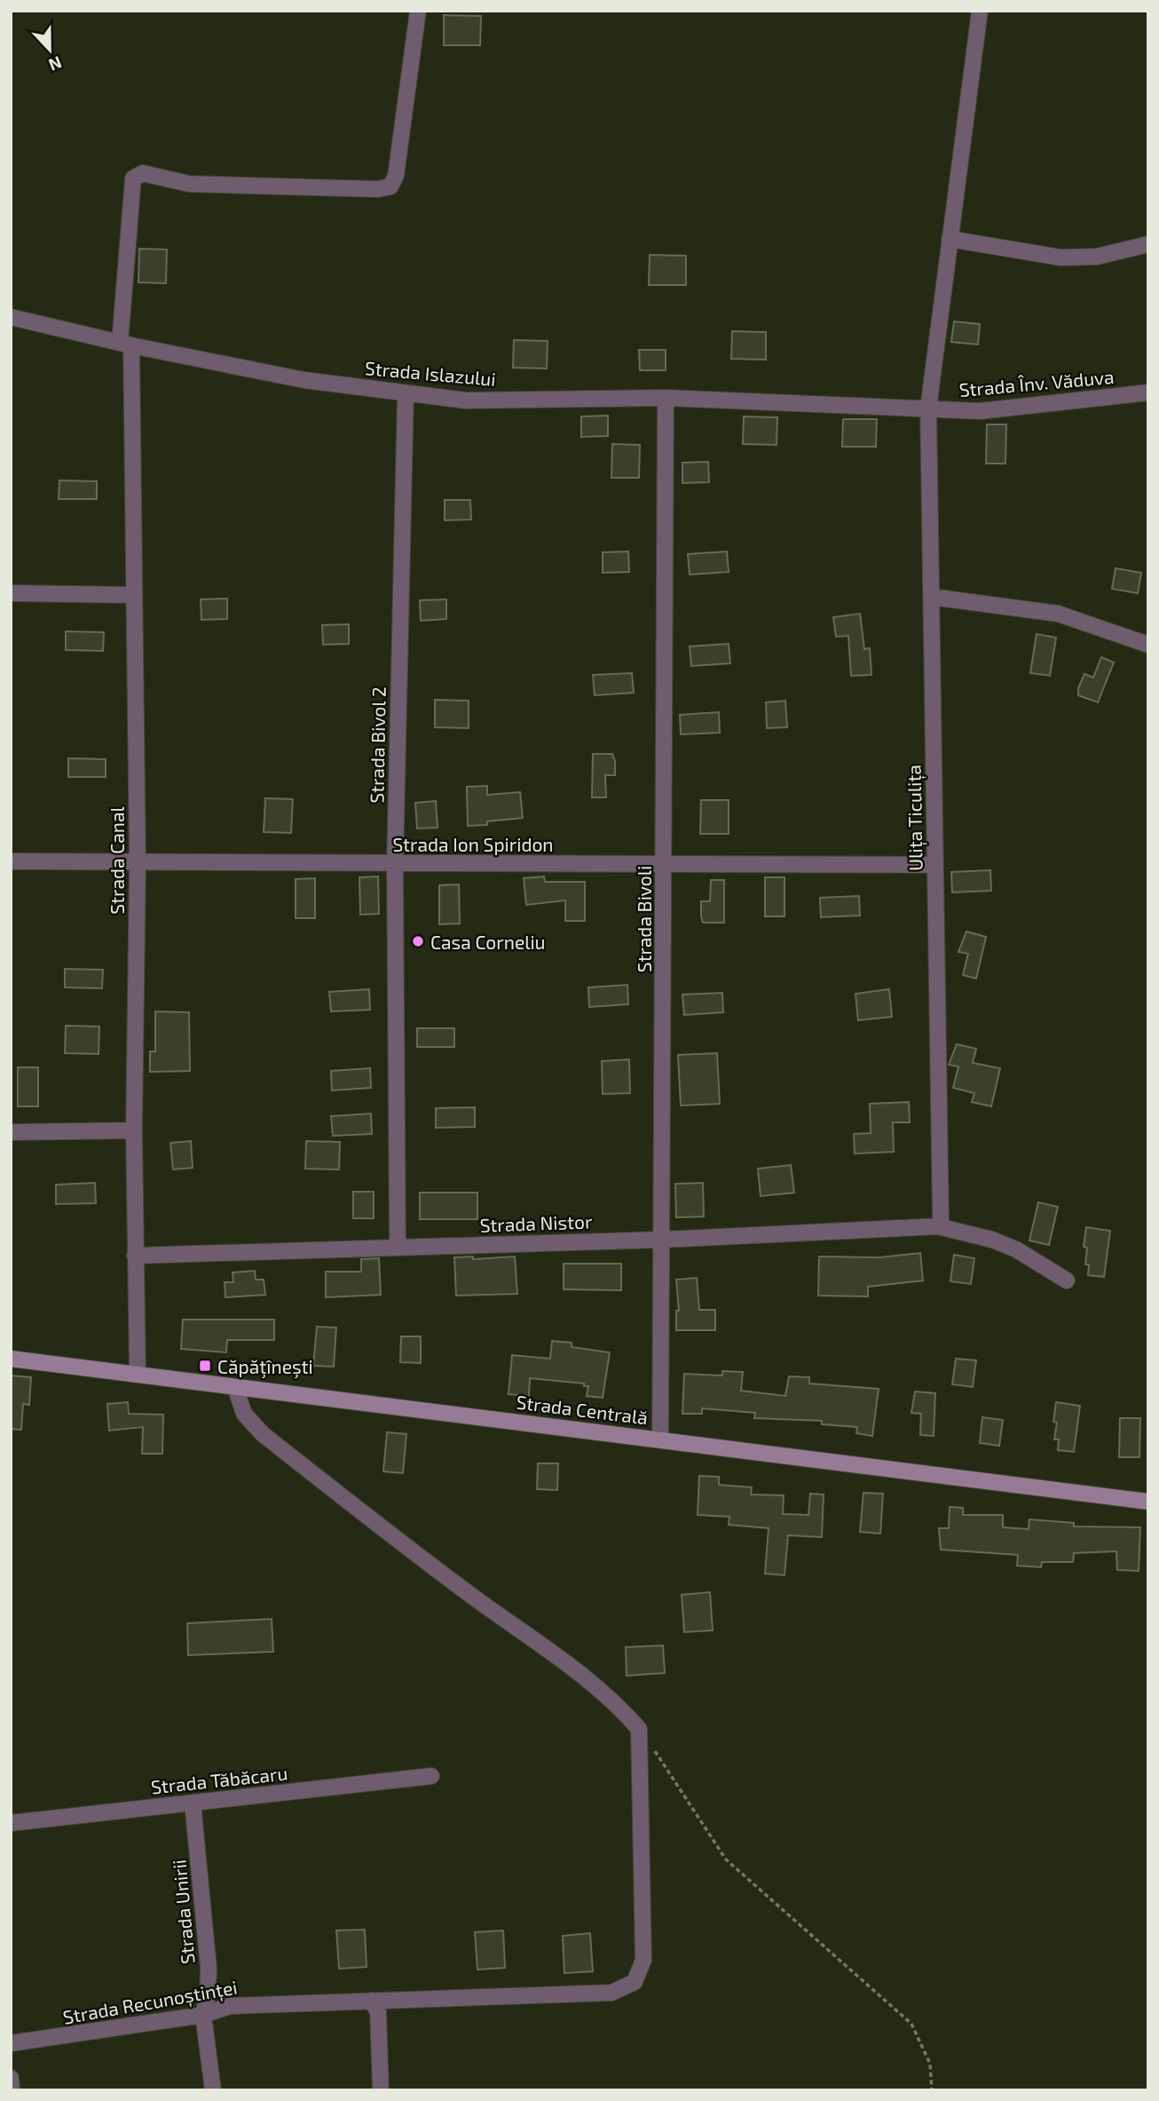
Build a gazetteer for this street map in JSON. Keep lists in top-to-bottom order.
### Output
{
  "streets": {
    "main road": ["Strada Centrală"],
    "street": [
      "Strada Islazului",
      "Strada Înv. Văduva",
      "Strada Bivol 2",
      "Ulița Ticulița",
      "Strada Ion Spiridon",
      "Strada Canal",
      "Strada Bivoli",
      "Strada Nistor",
      "Strada Tăbăcaru",
      "Strada Unirii",
      "Strada Recunoștinței"
    ]
  },
  "crossings": [
    ["Strada Islazului", "Strada Înv. Văduva"],
    ["Strada Islazului", "Strada Bivol 2"],
    ["Strada Islazului", "Ulița Ticulița"],
    ["Strada Islazului", "Strada Canal"],
    ["Strada Islazului", "Strada Bivoli"],
    ["Strada Înv. Văduva", "Ulița Ticulița"],
    ["Strada Bivol 2", "Strada Ion Spiridon"],
    ["Strada Bivol 2", "Strada Nistor"],
    ["Ulița Ticulița", "Strada Ion Spiridon"],
    ["Ulița Ticulița", "Strada Nistor"],
    ["Strada Ion Spiridon", "Strada Canal"],
    ["Strada Ion Spiridon", "Strada Bivoli"],
    ["Strada Canal", "Strada Nistor"],
    ["Strada Canal", "Strada Centrală"],
    ["Strada Bivoli", "Strada Nistor"],
    ["Strada Bivoli", "Strada Centrală"],
    ["Strada Tăbăcaru", "Strada Unirii"],
    ["Strada Unirii", "Strada Recunoștinței"]
  ],
  "places": {
    "other": ["Casa Corneliu"],
    "transit": ["Căpăţîneşti"]
  },
  "north": "bottom"
}
